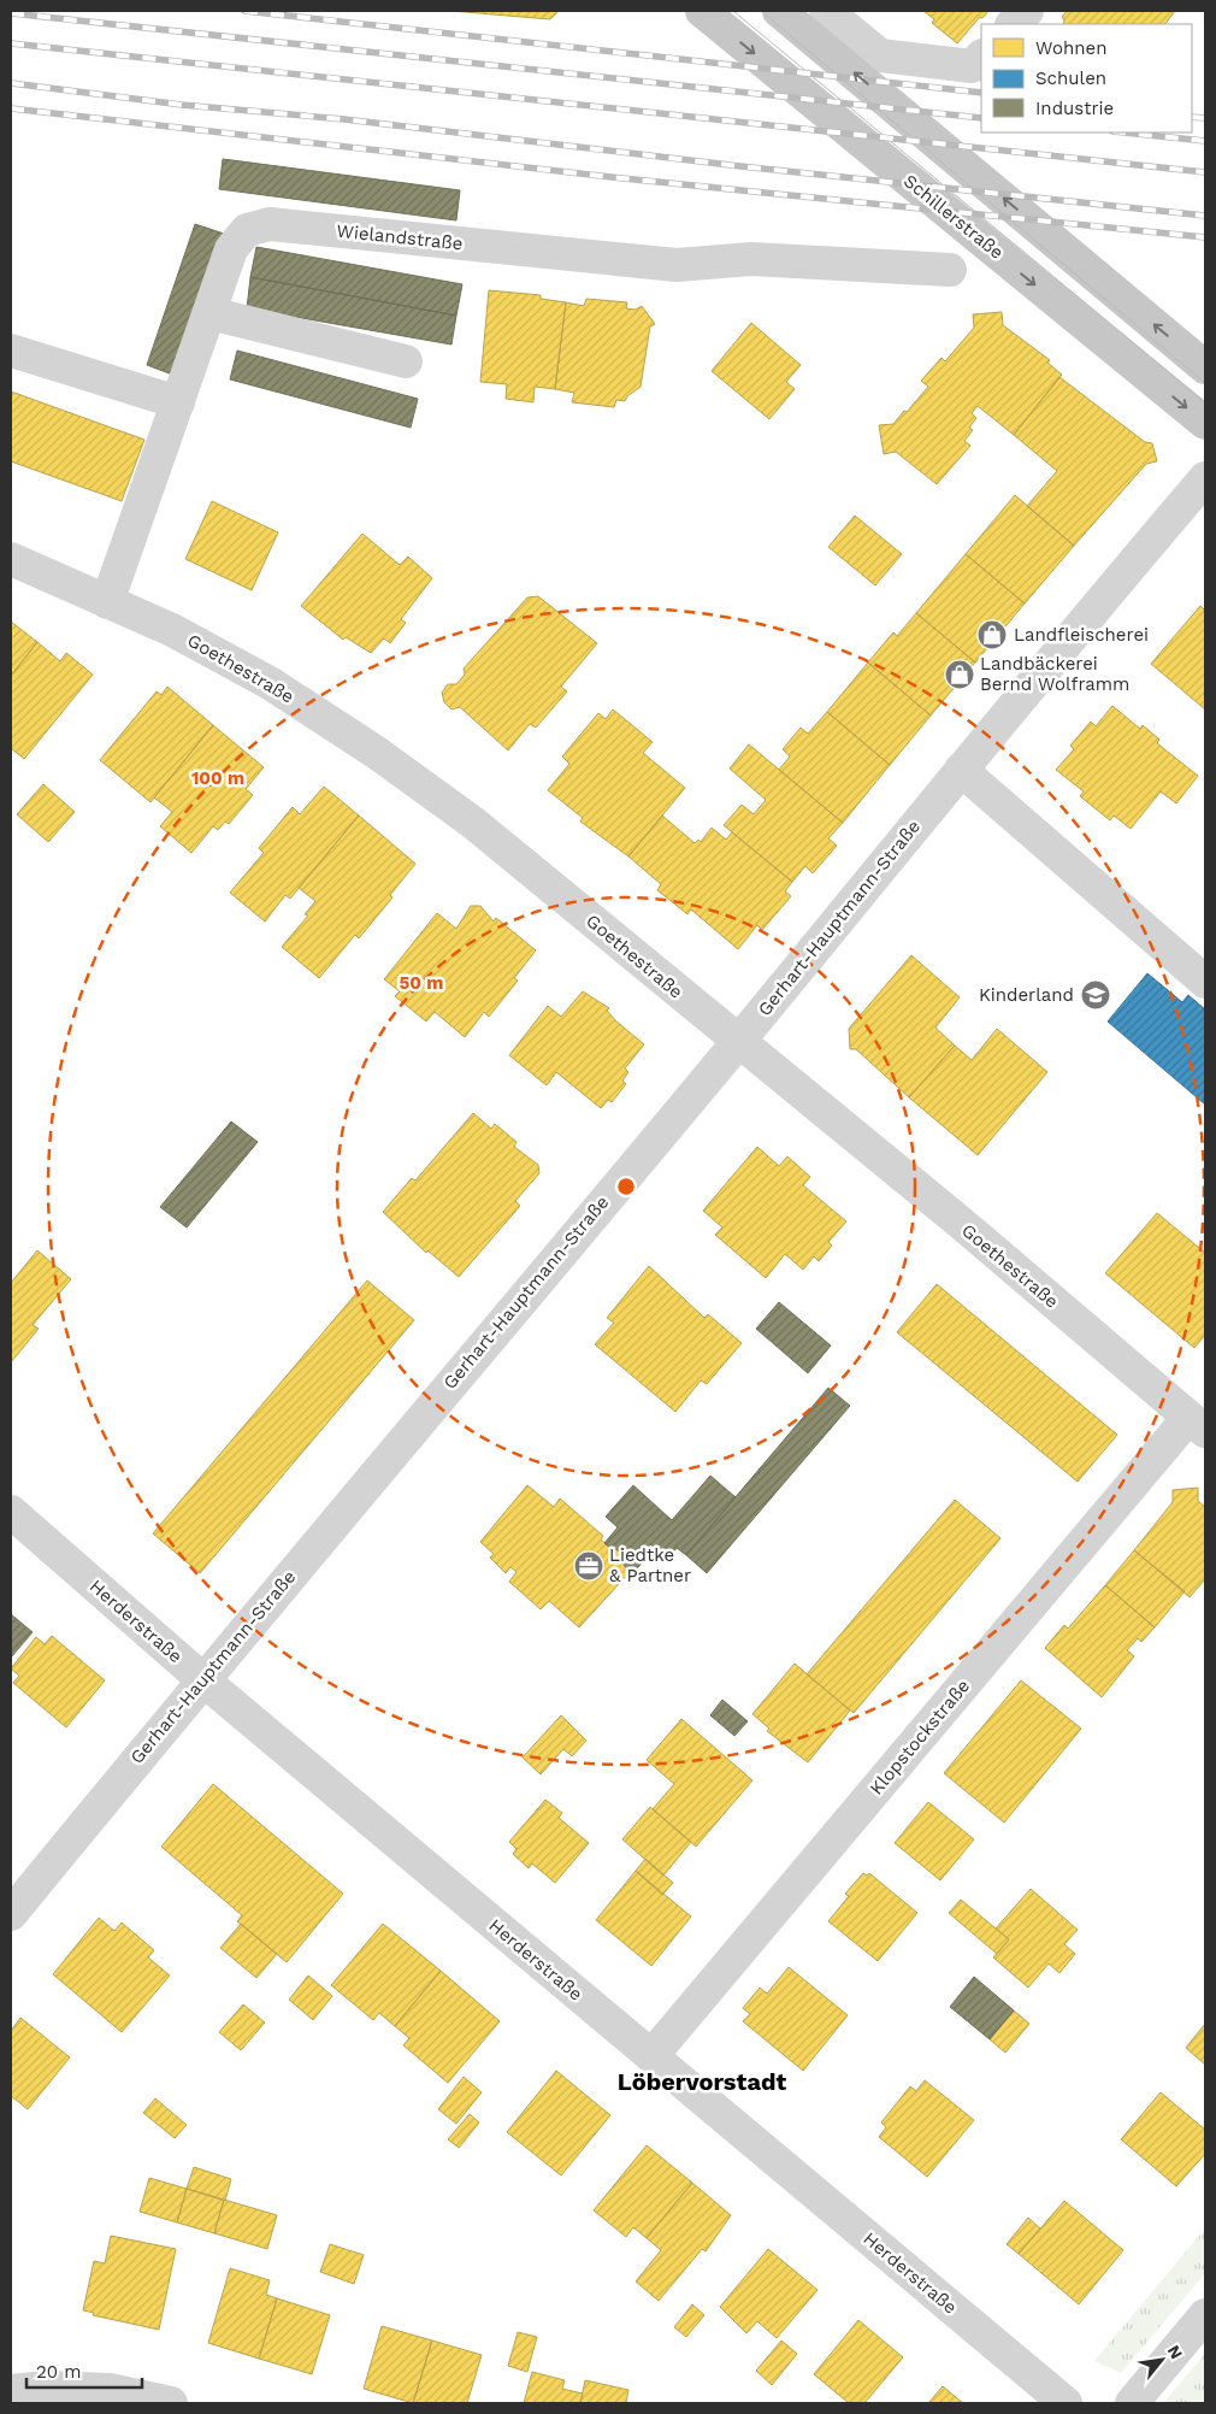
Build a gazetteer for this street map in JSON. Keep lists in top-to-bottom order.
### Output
{
  "streets": {
    "main road": ["Schillerstraße"],
    "street": [
      "Wielandstraße",
      "Goethestraße",
      "Gerhart-Hauptmann-Straße",
      "Herderstraße",
      "Klopstockstraße"
    ]
  },
  "crossings": [
    ["Wielandstraße", "Goethestraße"],
    ["Goethestraße", "Gerhart-Hauptmann-Straße"],
    ["Goethestraße", "Klopstockstraße"],
    ["Gerhart-Hauptmann-Straße", "Herderstraße"],
    ["Herderstraße", "Klopstockstraße"]
  ],
  "districts": ["Löbervorstadt"],
  "places": {
    "shop": ["Landfleischerei", "Landbäckerei Bernd Wolframm"],
    "school or university": ["Kinderland"],
    "office": ["Liedtke & Partner"]
  },
  "legend": ["Wohnen", "Schulen", "Industrie"],
  "scale_bar": "20 m",
  "north": "top right",
  "rings": ["100 m", "50 m"]
}
